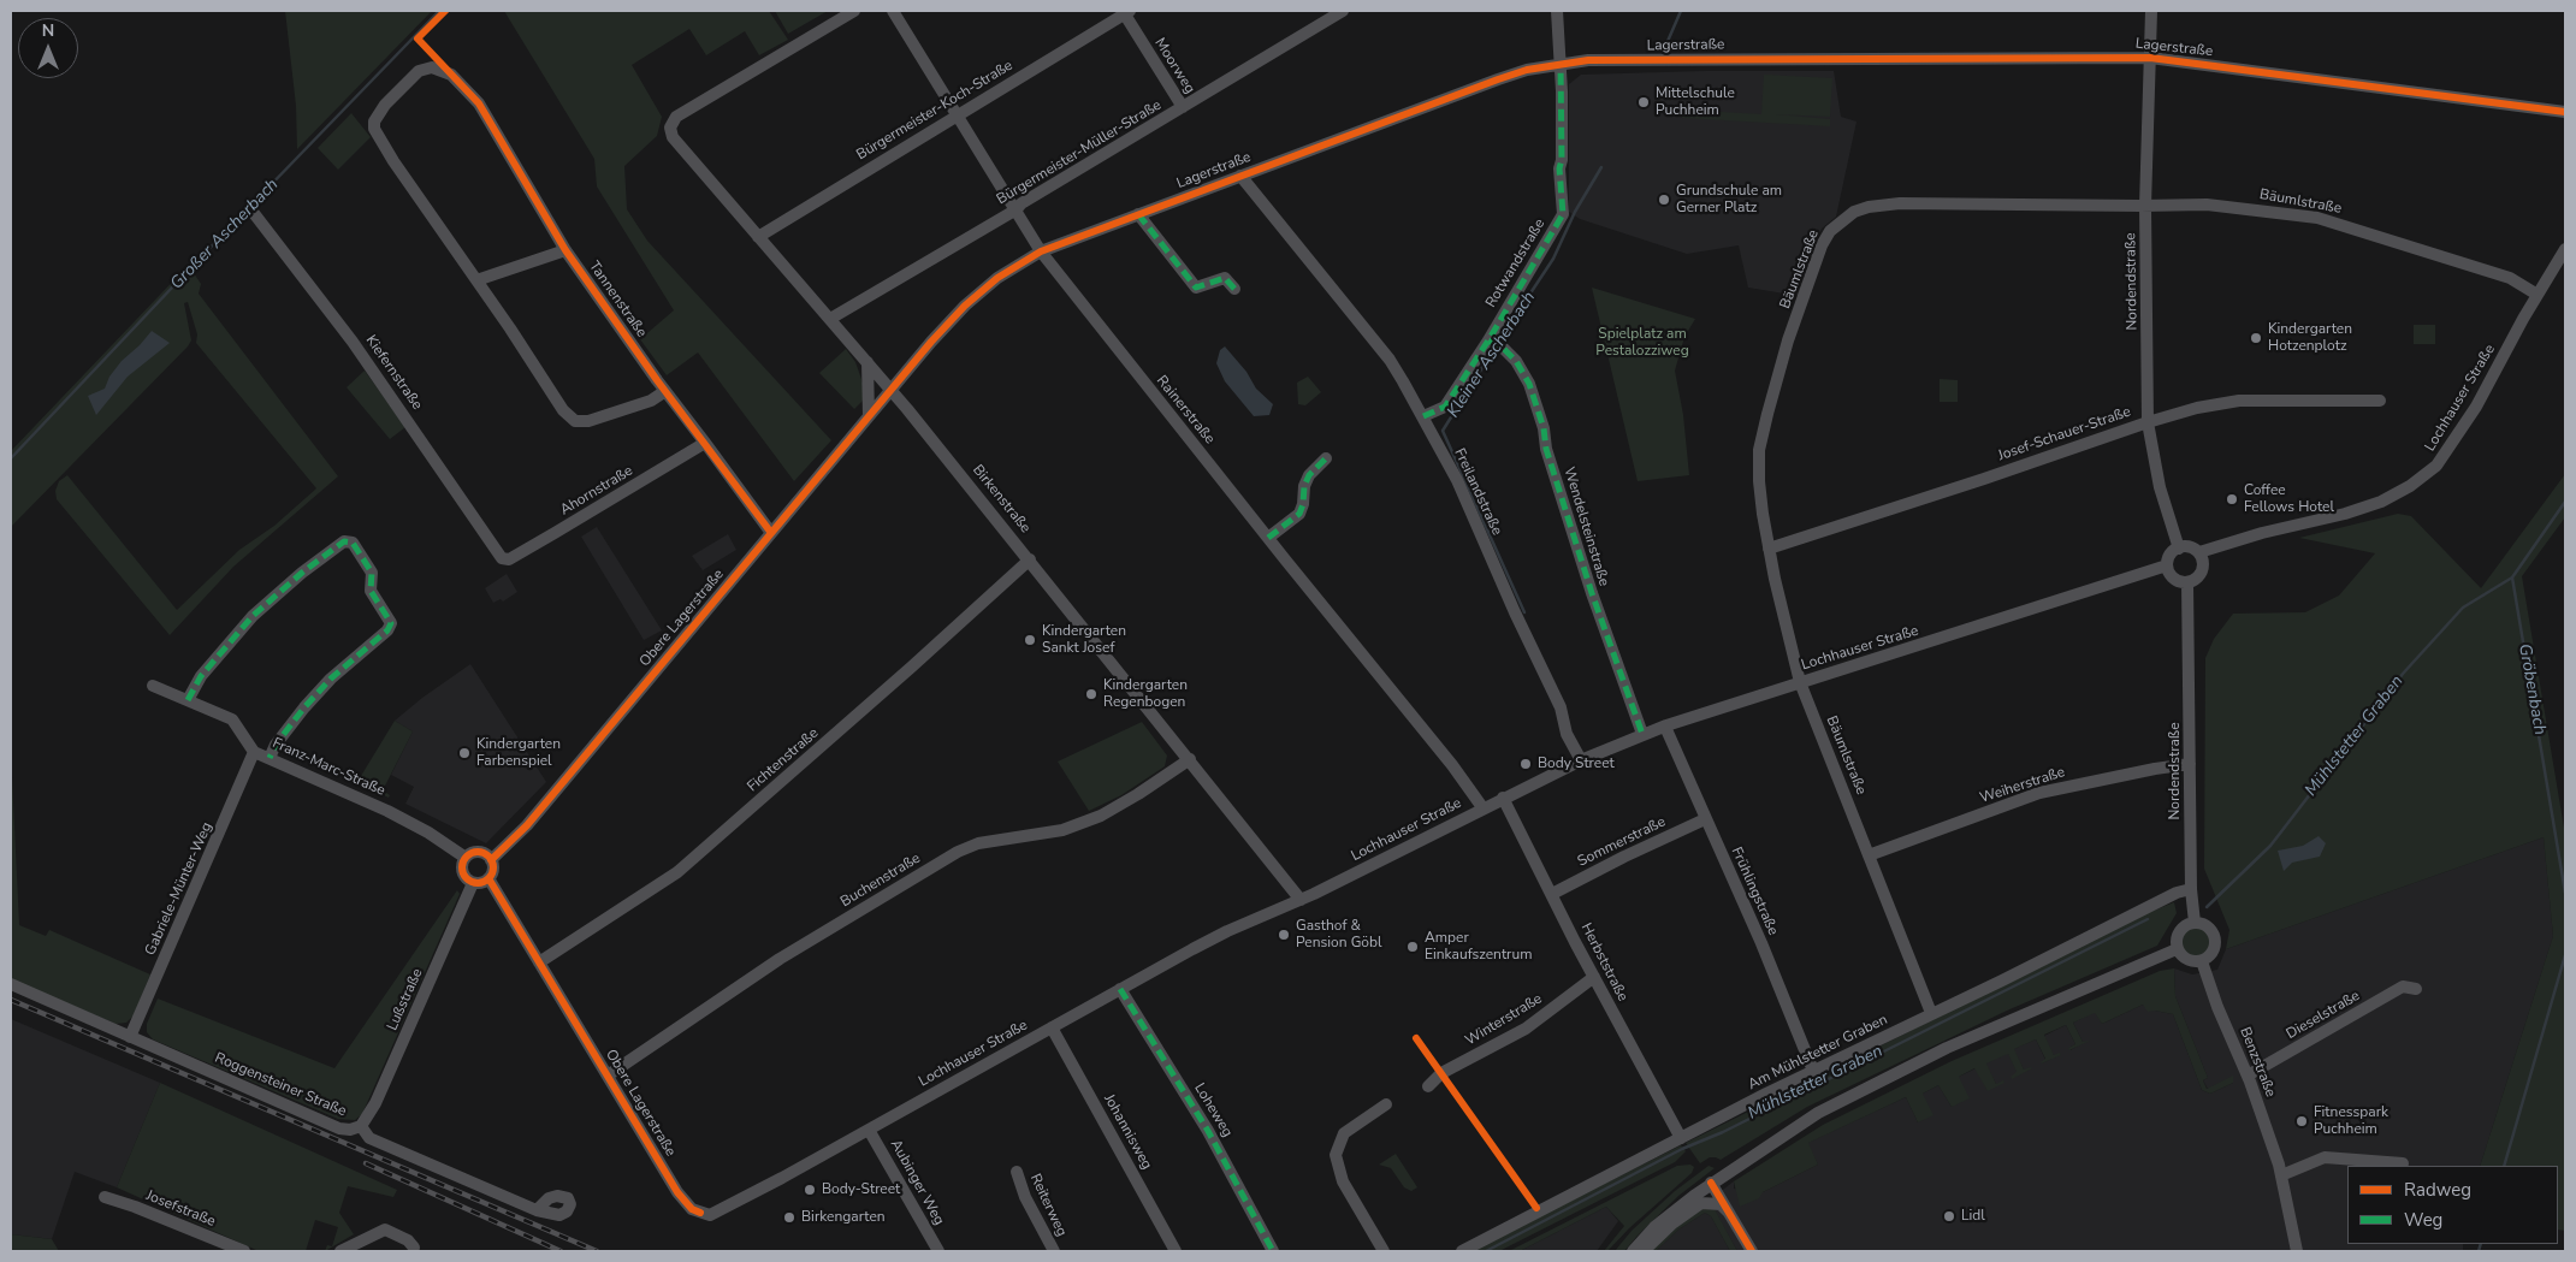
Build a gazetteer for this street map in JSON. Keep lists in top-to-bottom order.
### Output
{
  "streets": {
    "street": [
      "Lagerstraße",
      "Moorweg",
      "Bürgermeister-Koch-Straße",
      "Bürgermeister-Müller-Straße",
      "Bäumlstraße",
      "Rotwandstraße",
      "Nordendstraße",
      "Tannenstraße",
      "Kiefernstraße",
      "Lochhauser Straße",
      "Rainerstraße",
      "Josef-Schauer-Straße",
      "Ahornstraße",
      "Freilandstraße",
      "Birkenstraße",
      "Wendelsteinstraße",
      "Obere Lagerstraße",
      "Fichtenstraße",
      "Franz-Marc-Straße",
      "Weiherstraße",
      "Sommerstraße",
      "Buchenstraße",
      "Gabriele-Münter-Weg",
      "Frühlingstraße",
      "Herbststraße",
      "Lußstraße",
      "Dieselstraße",
      "Winterstraße",
      "Am Mühlstetter Graben",
      "Benzstraße",
      "Roggensteiner Straße",
      "Loheweg",
      "Johannisweg",
      "Aubinger Weg",
      "Reiterweg",
      "Josefstraße"
    ]
  },
  "crossings": [
    ["Lagerstraße", "Rotwandstraße"],
    ["Lagerstraße", "Nordendstraße"],
    ["Lagerstraße", "Rainerstraße"],
    ["Lagerstraße", "Freilandstraße"],
    ["Lagerstraße", "Birkenstraße"],
    ["Lagerstraße", "Obere Lagerstraße"],
    ["Moorweg", "Bürgermeister-Koch-Straße"],
    ["Moorweg", "Bürgermeister-Müller-Straße"],
    ["Bürgermeister-Koch-Straße", "Rainerstraße"],
    ["Bürgermeister-Koch-Straße", "Birkenstraße"],
    ["Bürgermeister-Müller-Straße", "Rainerstraße"],
    ["Bürgermeister-Müller-Straße", "Birkenstraße"],
    ["Bäumlstraße", "Nordendstraße"],
    ["Bäumlstraße", "Lochhauser Straße"],
    ["Bäumlstraße", "Josef-Schauer-Straße"],
    ["Bäumlstraße", "Weiherstraße"],
    ["Bäumlstraße", "Am Mühlstetter Graben"],
    ["Rotwandstraße", "Freilandstraße"],
    ["Rotwandstraße", "Wendelsteinstraße"],
    ["Nordendstraße", "Lochhauser Straße"],
    ["Nordendstraße", "Josef-Schauer-Straße"],
    ["Nordendstraße", "Weiherstraße"],
    ["Nordendstraße", "Am Mühlstetter Graben"],
    ["Nordendstraße", "Benzstraße"],
    ["Tannenstraße", "Ahornstraße"],
    ["Tannenstraße", "Obere Lagerstraße"],
    ["Kiefernstraße", "Ahornstraße"],
    ["Lochhauser Straße", "Rainerstraße"],
    ["Lochhauser Straße", "Freilandstraße"],
    ["Lochhauser Straße", "Birkenstraße"],
    ["Lochhauser Straße", "Wendelsteinstraße"],
    ["Lochhauser Straße", "Obere Lagerstraße"],
    ["Lochhauser Straße", "Frühlingstraße"],
    ["Lochhauser Straße", "Herbststraße"],
    ["Lochhauser Straße", "Loheweg"],
    ["Lochhauser Straße", "Johannisweg"],
    ["Lochhauser Straße", "Aubinger Weg"],
    ["Birkenstraße", "Obere Lagerstraße"],
    ["Birkenstraße", "Fichtenstraße"],
    ["Birkenstraße", "Buchenstraße"],
    ["Obere Lagerstraße", "Fichtenstraße"],
    ["Obere Lagerstraße", "Franz-Marc-Straße"],
    ["Obere Lagerstraße", "Buchenstraße"],
    ["Obere Lagerstraße", "Lußstraße"],
    ["Franz-Marc-Straße", "Gabriele-Münter-Weg"],
    ["Franz-Marc-Straße", "Lußstraße"],
    ["Sommerstraße", "Frühlingstraße"],
    ["Sommerstraße", "Herbststraße"],
    ["Gabriele-Münter-Weg", "Roggensteiner Straße"],
    ["Frühlingstraße", "Am Mühlstetter Graben"],
    ["Herbststraße", "Winterstraße"],
    ["Herbststraße", "Am Mühlstetter Graben"],
    ["Lußstraße", "Roggensteiner Straße"],
    ["Dieselstraße", "Benzstraße"]
  ],
  "water": [
    "Großer Ascherbach",
    "Kleiner Ascherbach",
    "Gröbenbach",
    "Mühlstetter Graben"
  ],
  "parks": ["Spielplatz am Pestalozziweg"],
  "places": [
    "Mittelschule Puchheim",
    "Grundschule am Gerner Platz",
    "Kindergarten Hotzenplotz",
    "Coffee Fellows Hotel",
    "Kindergarten Sankt Josef",
    "Kindergarten Regenbogen",
    "Kindergarten Farbenspiel",
    "Body Street",
    "Gasthof & Pension Göbl",
    "Amper Einkaufszentrum",
    "Fitnesspark Puchheim",
    "Body-Street",
    "Lidl",
    "Birkengarten"
  ],
  "legend": ["Radweg", "Weg"],
  "north": "top"
}
